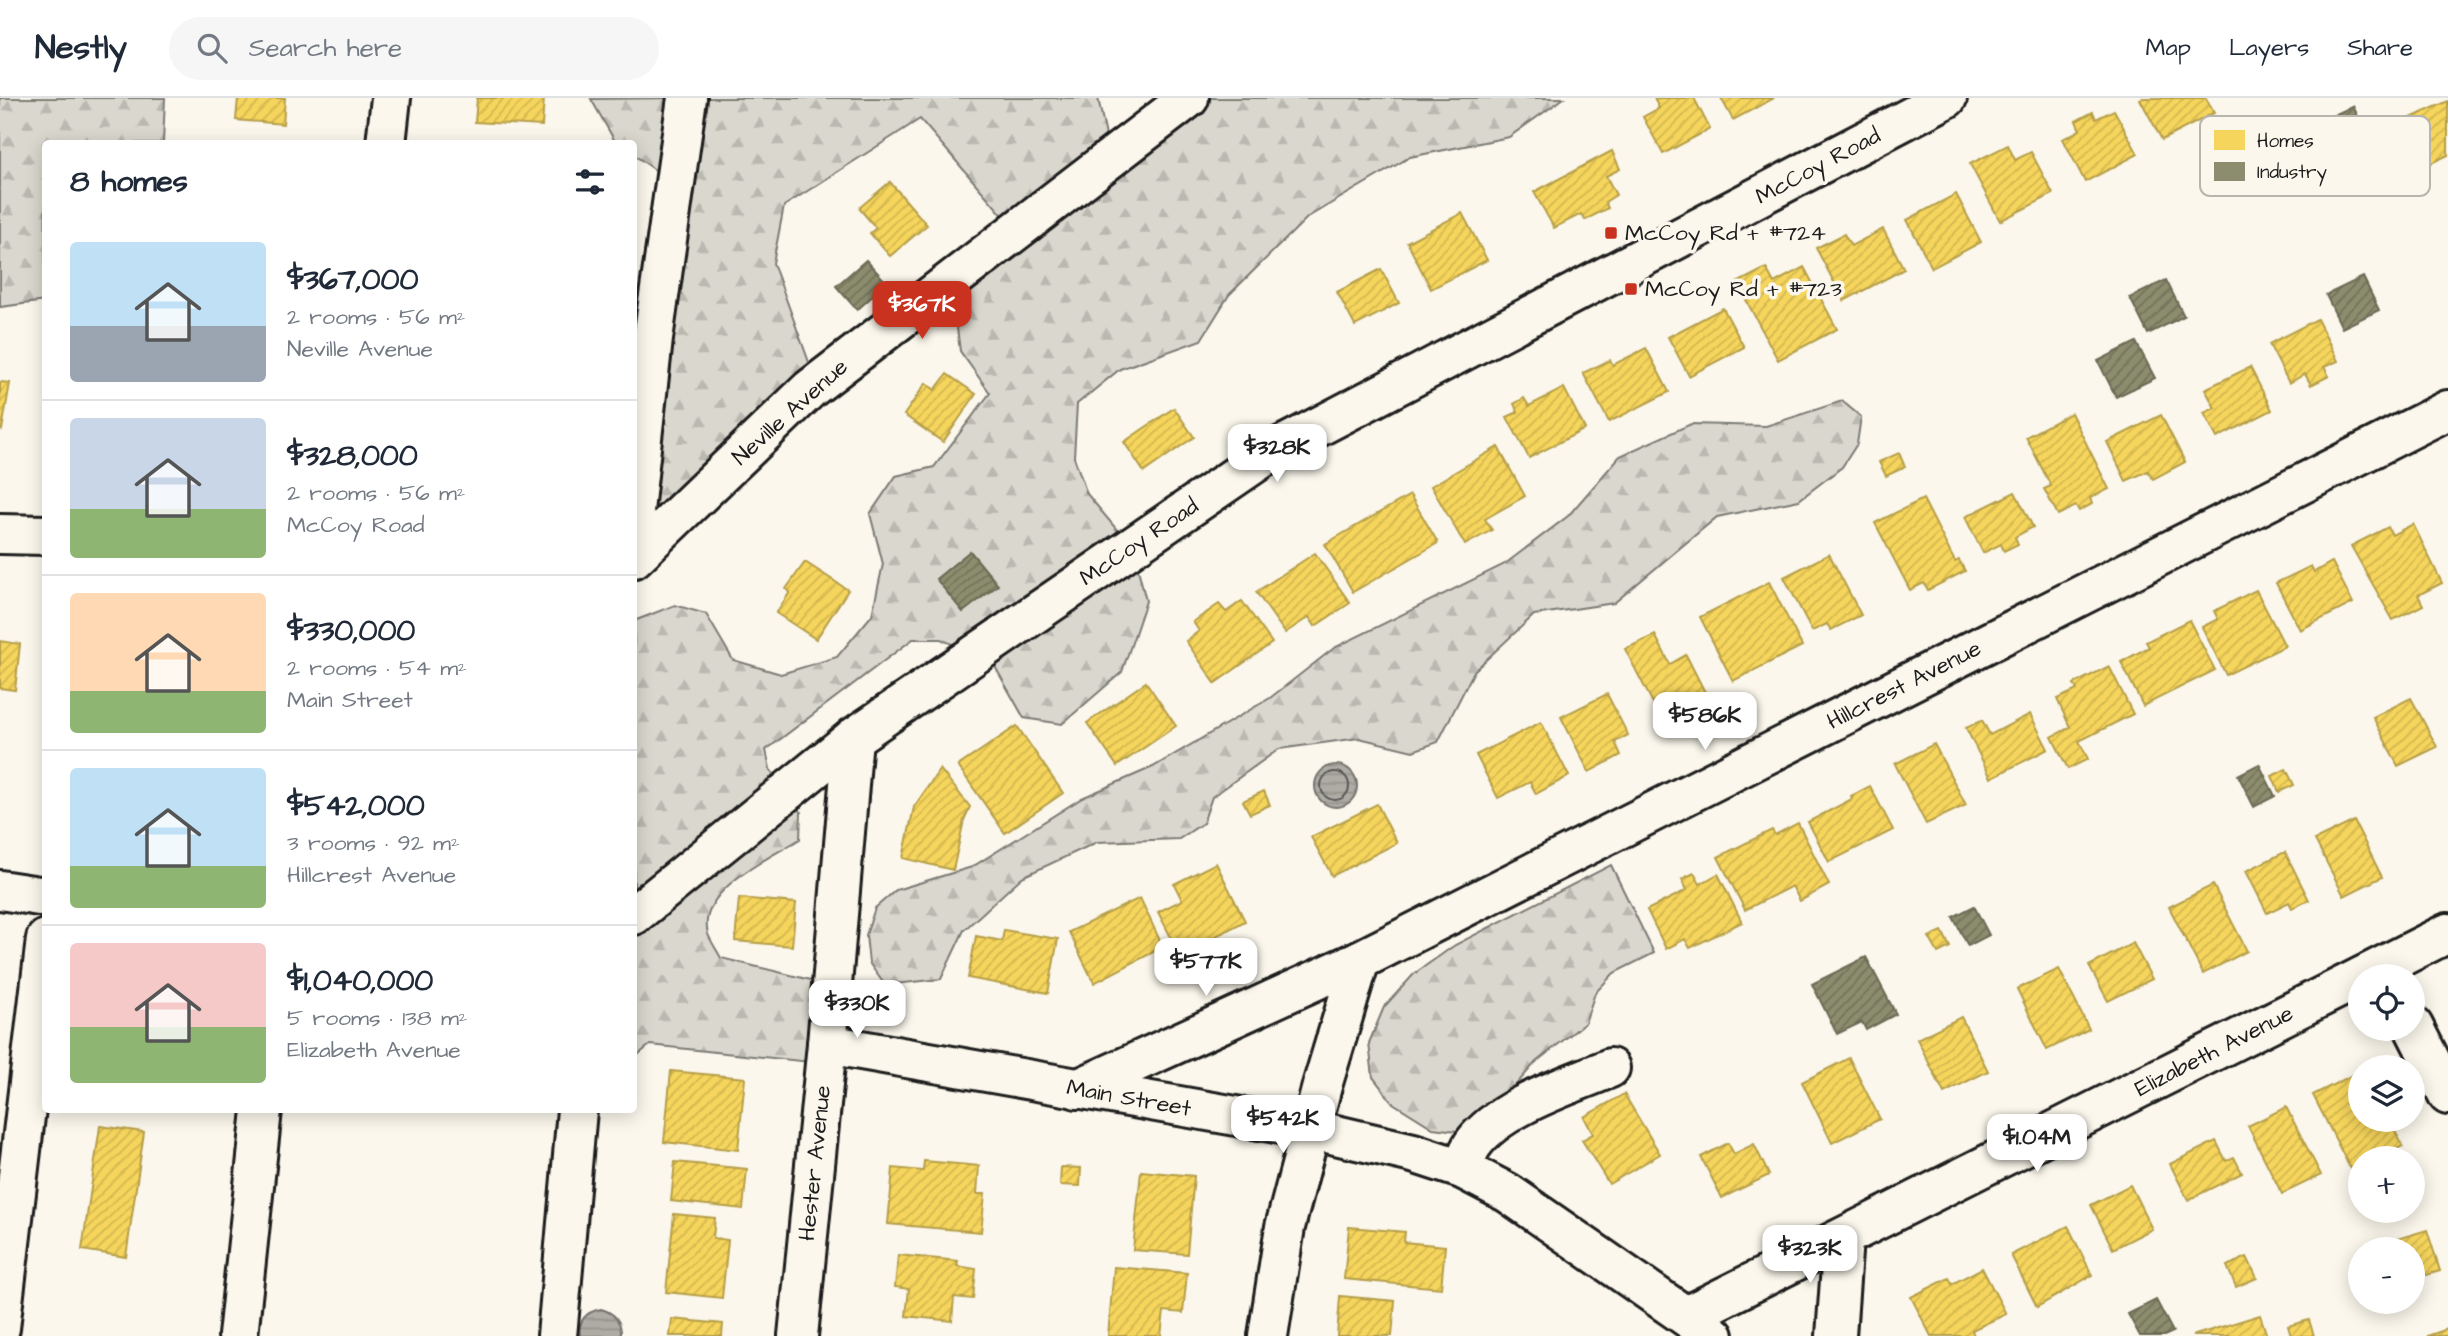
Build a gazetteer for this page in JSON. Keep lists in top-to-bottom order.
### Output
{
  "streets": {
    "street": [
      "McCoy Road",
      "Neville Avenue",
      "Hillcrest Avenue",
      "Elizabeth Avenue",
      "Main Street",
      "Hester Avenue"
    ]
  },
  "crossings": [
    ["McCoy Road", "Hester Avenue"],
    ["Hillcrest Avenue", "Main Street"],
    ["Elizabeth Avenue", "Main Street"],
    ["Main Street", "Hester Avenue"]
  ],
  "places": {
    "transit": ["McCoy Rd + #724", "McCoy Rd + #723"]
  },
  "legend": ["Homes", "Industry"],
  "page": {
    "header": "Nestly",
    "search": "Search here",
    "nav": ["Map", "Layers", "Share"],
    "heading": "8 homes",
    "list": [
      {
        "name": "$367,000",
        "note": "2 rooms · 56 m² · Neville Avenue"
      },
      {
        "name": "$328,000",
        "note": "2 rooms · 56 m² · McCoy Road"
      },
      {
        "name": "$330,000",
        "note": "2 rooms · 54 m² · Main Street"
      },
      {
        "name": "$542,000",
        "note": "3 rooms · 92 m² · Hillcrest Avenue"
      },
      {
        "name": "$1,040,000",
        "note": "5 rooms · 138 m² · Elizabeth Avenue"
      }
    ],
    "price": [
      "$367K",
      "$328K",
      "$586K",
      "$577K",
      "$330K",
      "$542K",
      "$1.04M",
      "$323K"
    ],
    "map_buttons": ["+", "−"]
  }
}
